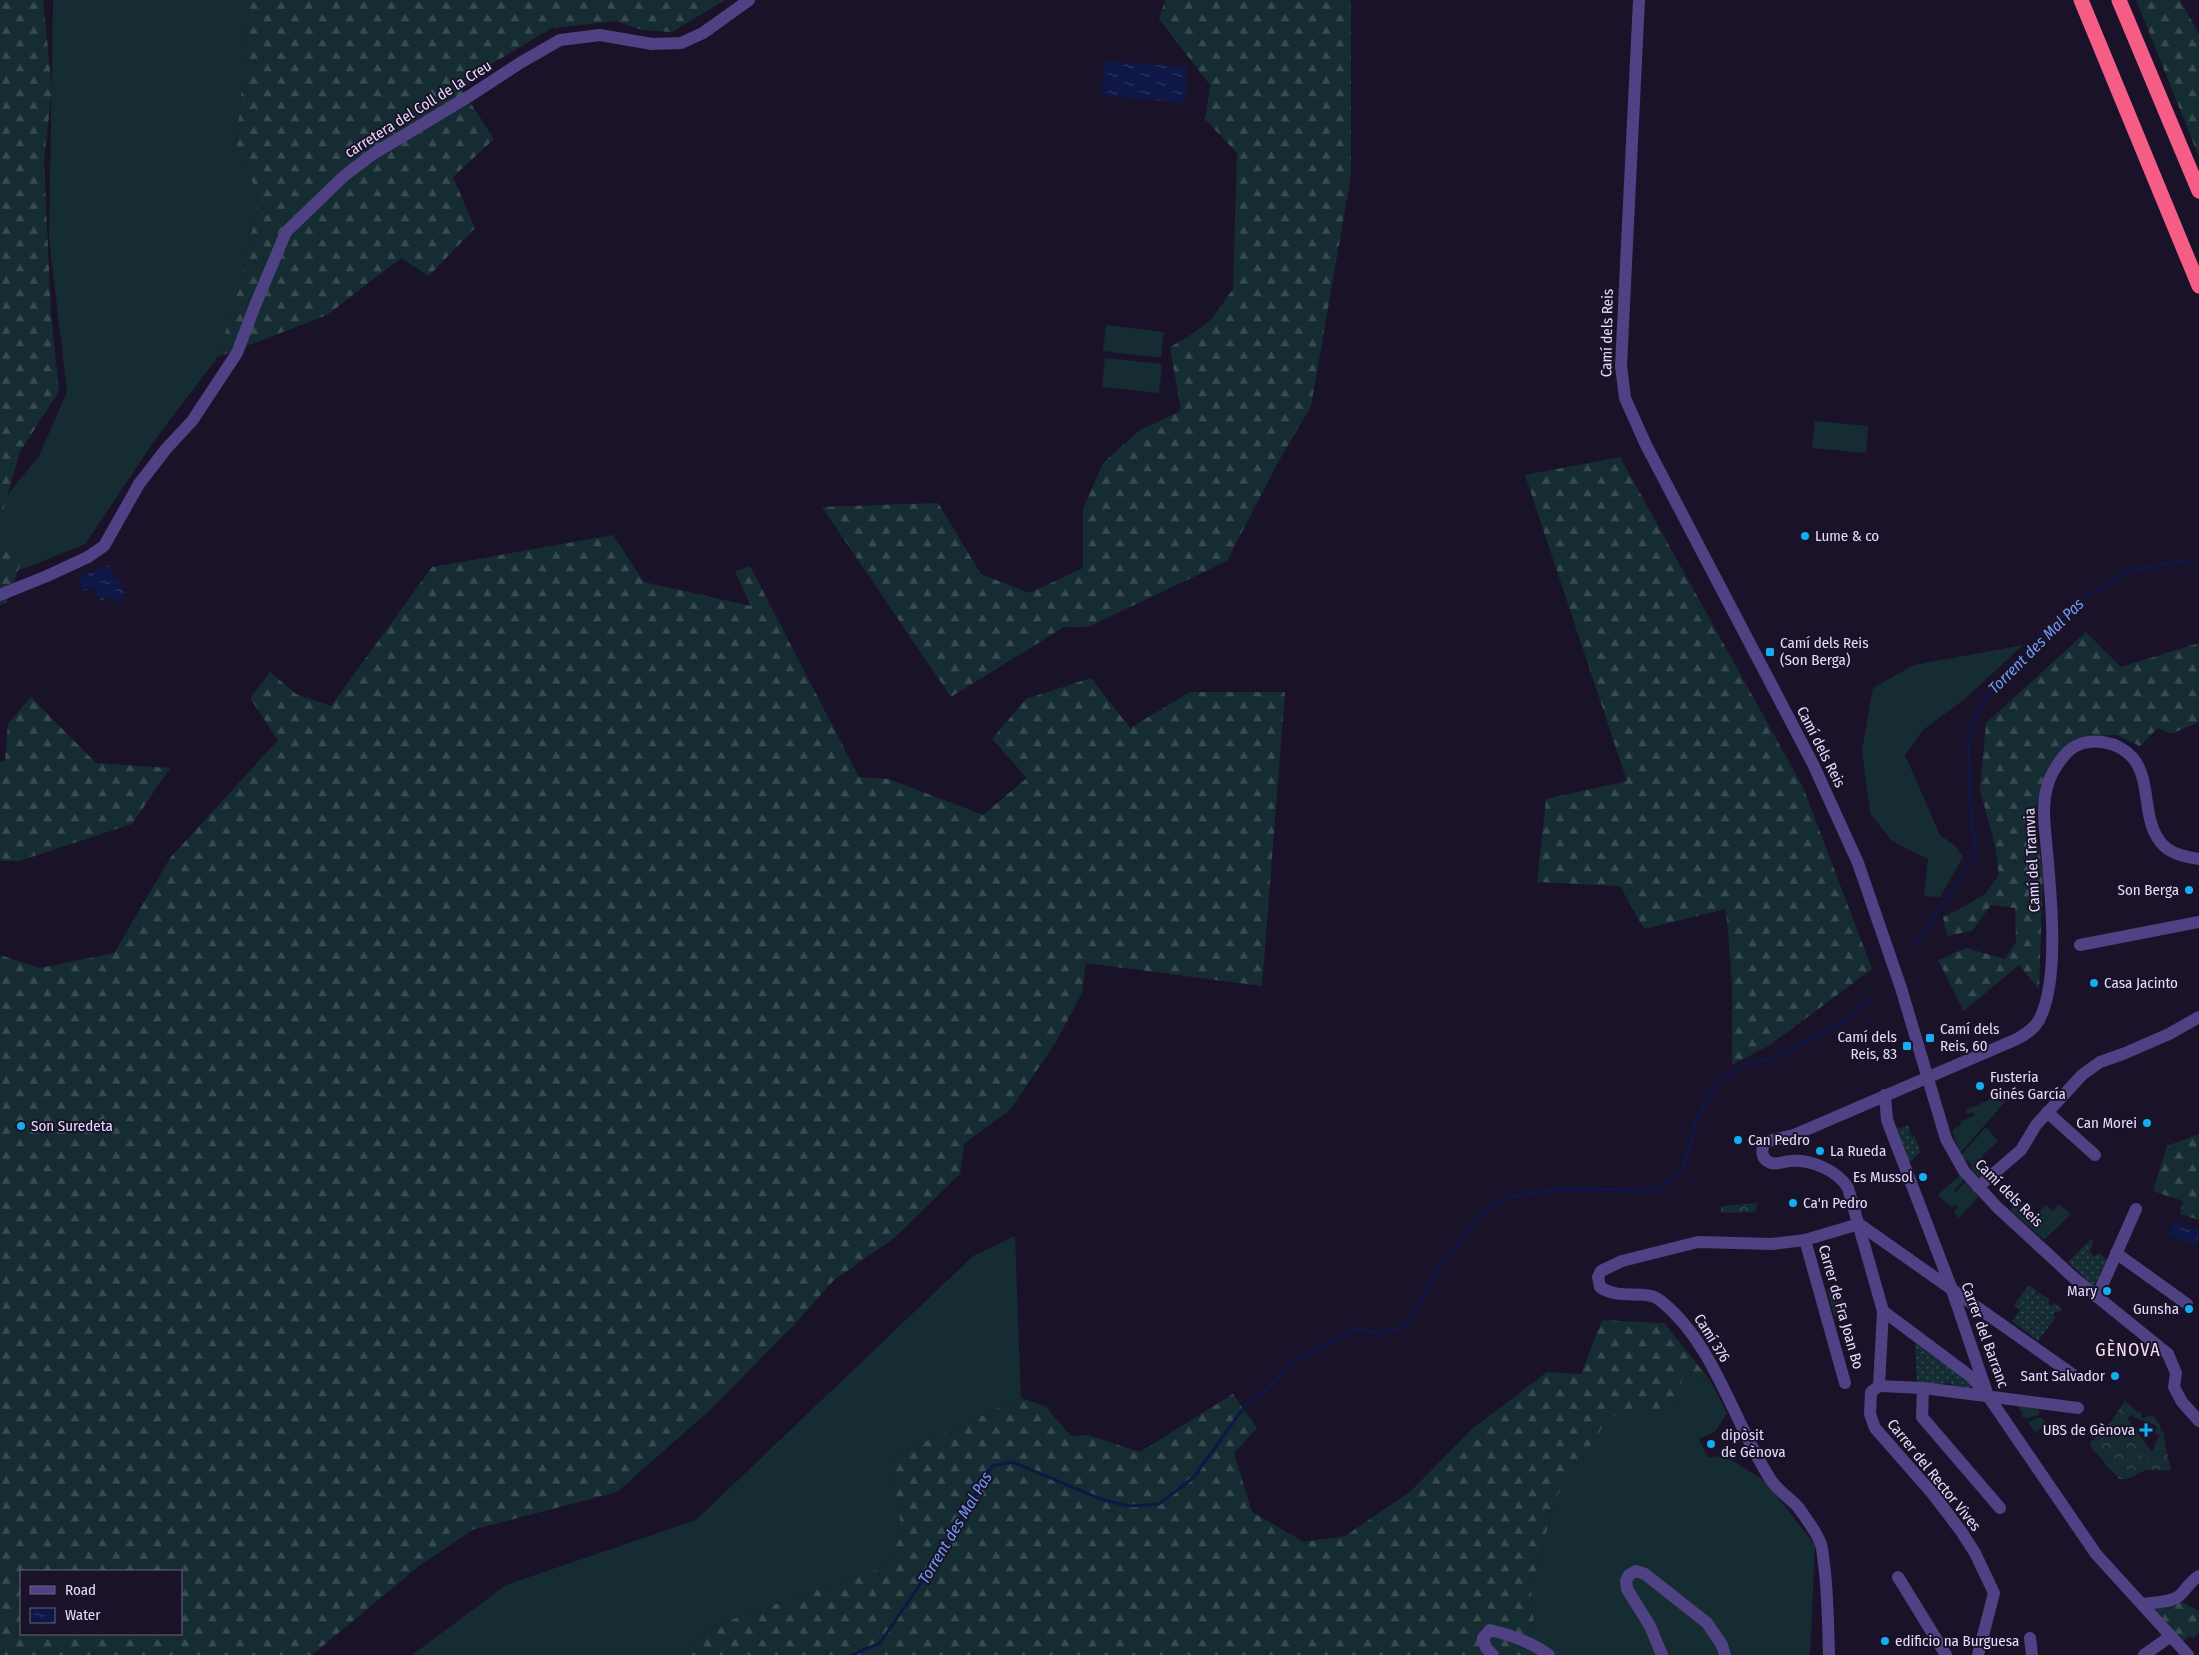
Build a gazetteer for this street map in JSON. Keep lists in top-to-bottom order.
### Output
{
  "streets": {
    "street": [
      "carretera del Coll de la Creu",
      "Camí dels Reis",
      "Camí del Tramvia",
      "Carrer de Fra Joan Bo",
      "Carrer del Barranc",
      "Camí 376",
      "Carrer del Rector Vives"
    ]
  },
  "crossings": [
    ["Camí dels Reis", "Camí del Tramvia"],
    ["Camí dels Reis", "Carrer del Rector Vives"],
    ["Camí del Tramvia", "Carrer del Rector Vives"],
    ["Carrer de Fra Joan Bo", "Camí 376"],
    ["Carrer del Barranc", "Carrer del Rector Vives"],
    ["Camí 376", "Carrer del Rector Vives"]
  ],
  "districts": ["GÈNOVA"],
  "water": ["Torrent des Mal Pas"],
  "places": {
    "other": [
      "Lume & co",
      "Son Berga",
      "Casa Jacinto",
      "Fusteria Ginés García",
      "Can Morei",
      "Son Suredeta",
      "Can Pedro",
      "La Rueda",
      "Es Mussol",
      "Ca'n Pedro",
      "Mary",
      "Gunsha",
      "Sant Salvador",
      "dipòsit de Gènova",
      "edificio na Burguesa"
    ],
    "transit": ["Camí dels Reis (Son Berga)", "Camí dels Reis, 60", "Camí dels Reis, 83"],
    "health": ["UBS de Gènova"]
  },
  "legend": ["Road", "Water"]
}
